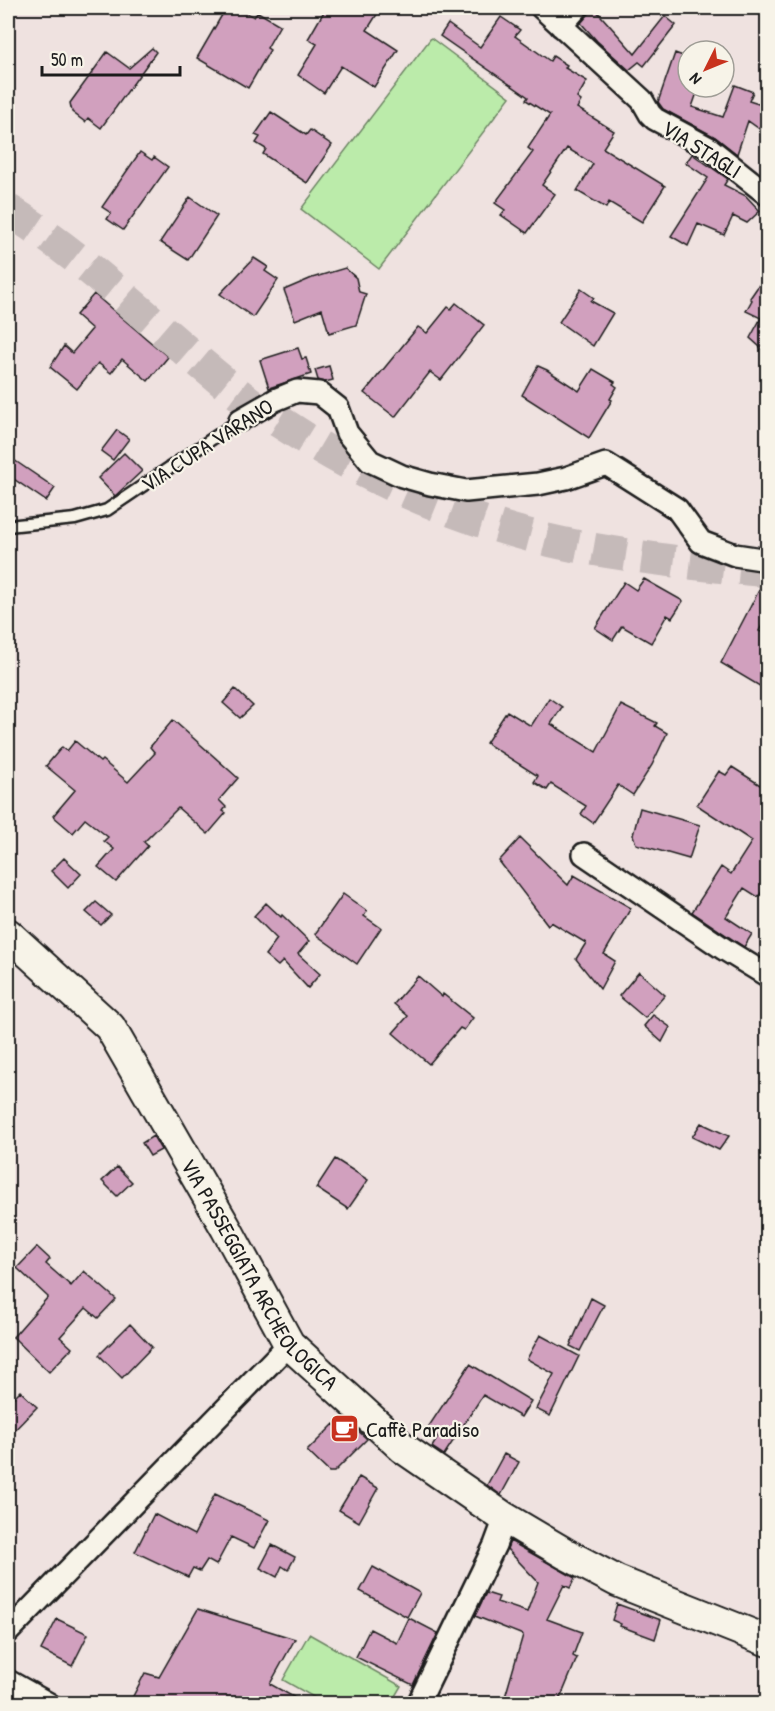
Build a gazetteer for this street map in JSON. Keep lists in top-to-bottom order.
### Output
{
  "streets": {
    "street": ["VIA STAGLI", "VIA CUPA VARANO", "VIA PASSEGGIATA ARCHEOLOGICA"]
  },
  "places": {
    "cafe": ["Caffè Paradiso"]
  },
  "scale_bar": "50 m",
  "north": "bottom left"
}
